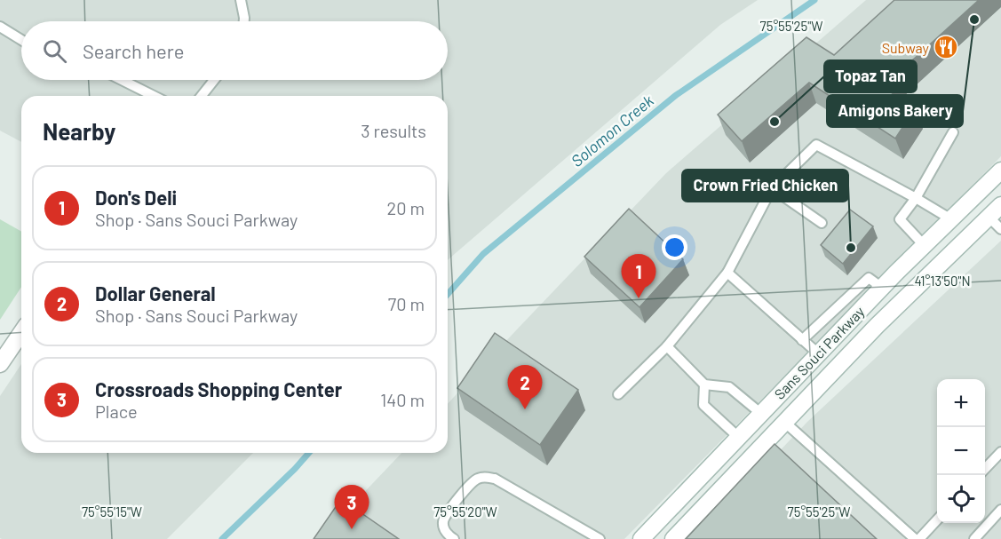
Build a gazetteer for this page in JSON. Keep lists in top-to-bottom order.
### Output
{
  "streets": {
    "main road": ["Sans Souci Parkway"]
  },
  "water": ["Solomon Creek"],
  "places": {
    "other": ["Amigons Bakery", "Topaz Tan", "Crown Fried Chicken"],
    "restaurant": ["Subway"]
  },
  "page": {
    "search": "Search here",
    "heading": ["Nearby", "3 results"],
    "list": [
      {
        "mark": "1",
        "name": "Don's Deli",
        "note": "Shop · Sans Souci Parkway",
        "value": "20 m"
      },
      {
        "mark": "2",
        "name": "Dollar General",
        "note": "Shop · Sans Souci Parkway",
        "value": "70 m"
      },
      {
        "mark": "3",
        "name": "Crossroads Shopping Center",
        "note": "Place",
        "value": "140 m"
      }
    ],
    "pins": ["1", "2", "3"],
    "map_buttons": ["+", "−"]
  },
  "coordinates": [
    "75°55'25\"W",
    "41°13'50\"N",
    "75°55'15\"W",
    "75°55'20\"W"
  ]
}
